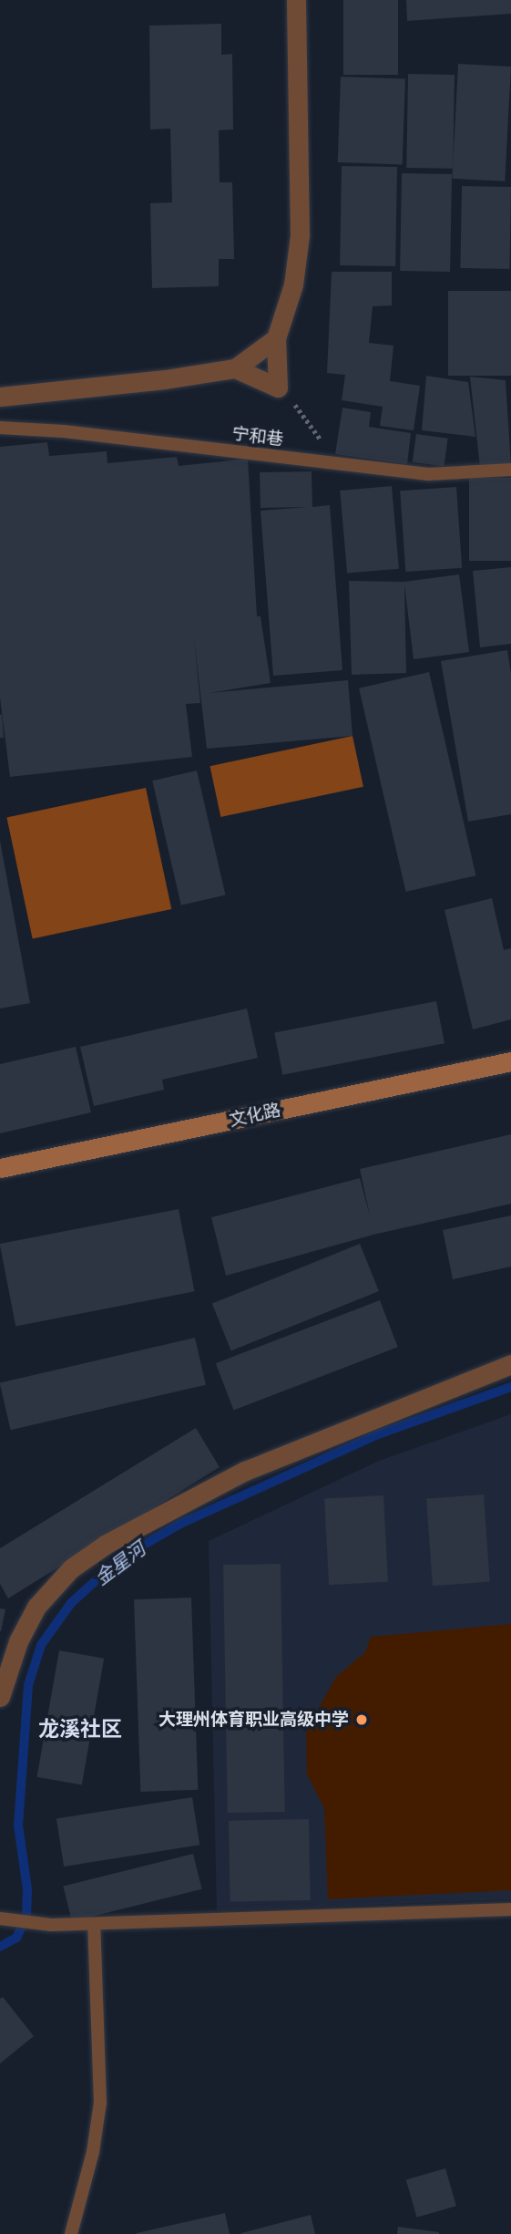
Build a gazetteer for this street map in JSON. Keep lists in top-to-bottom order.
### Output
{
  "streets": {
    "street": ["文化路"],
    "lane": ["宁和巷"]
  },
  "districts": ["龙溪社区"],
  "water": ["金星河"],
  "places": ["大理州体育职业高级中学"]
}
